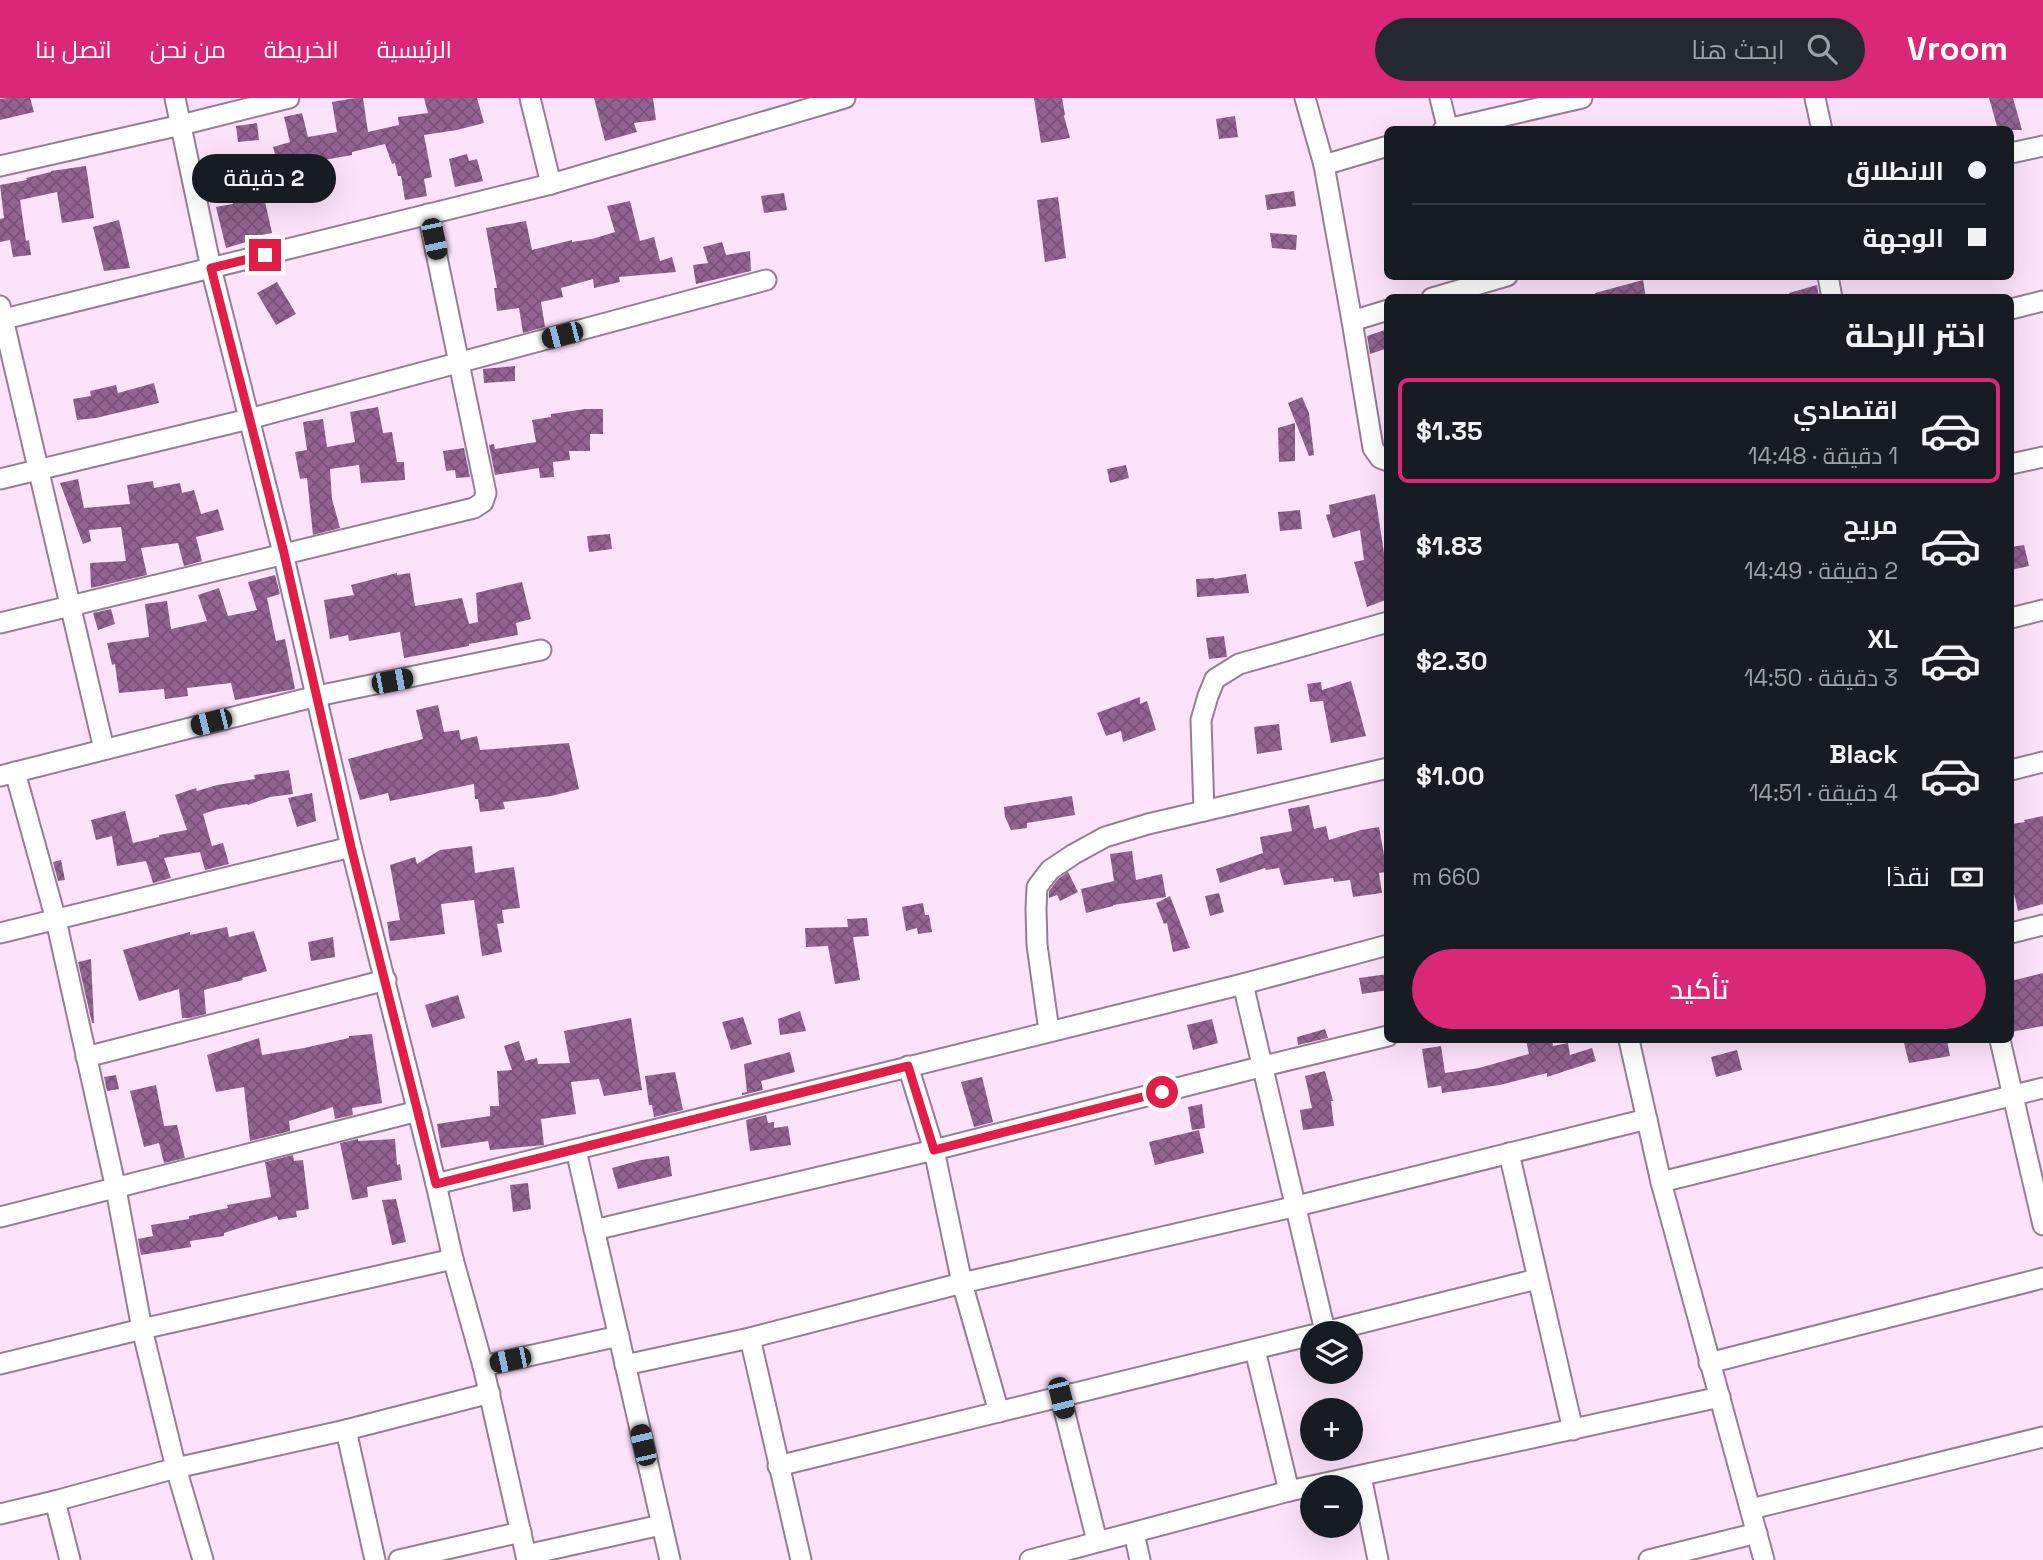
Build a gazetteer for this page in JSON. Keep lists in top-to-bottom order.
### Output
{
  "page": {
    "header": "Vroom",
    "search": "ابحث هنا",
    "nav": [
      "الرئيسية",
      "الخريطة",
      "من نحن",
      "اتصل بنا"
    ],
    "banner": ["الانطلاق", "الوجهة"],
    "bubble": "2 دقيقة",
    "heading": "اختر الرحلة",
    "list": [
      {
        "name": "اقتصادي",
        "note": "1 دقيقة · 14:48",
        "value": "$1.35"
      },
      {
        "name": "مريح",
        "note": "2 دقيقة · 14:49",
        "value": "$1.83"
      },
      {
        "name": "XL",
        "note": "3 دقيقة · 14:50",
        "value": "$2.30"
      },
      {
        "name": "Black",
        "note": "4 دقيقة · 14:51",
        "value": "$1.00"
      }
    ],
    "pay": ["نقدًا", "660 m"],
    "buttons": "تأكيد",
    "map_buttons": ["+", "−"]
  }
}
